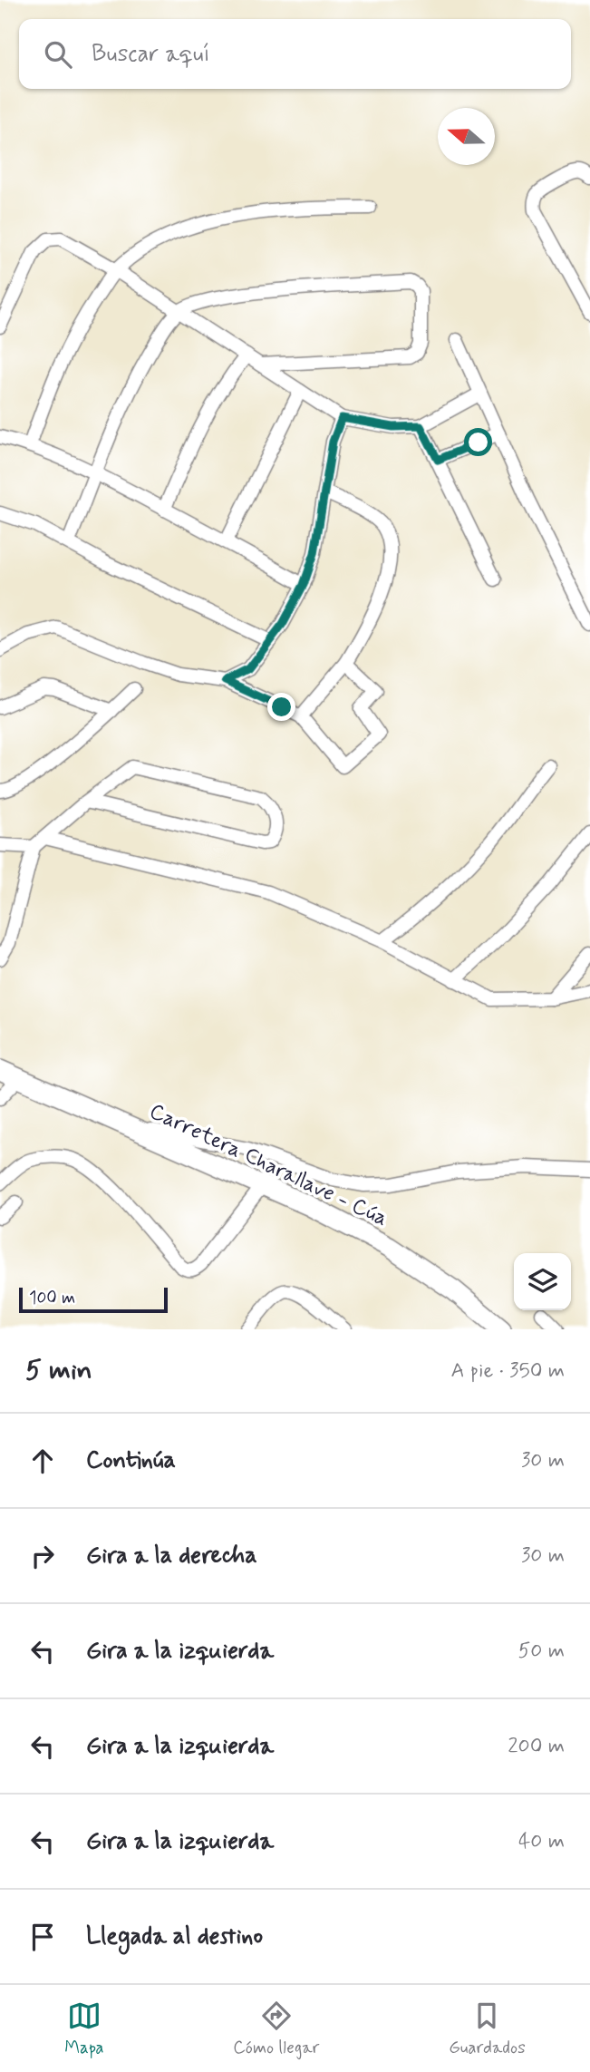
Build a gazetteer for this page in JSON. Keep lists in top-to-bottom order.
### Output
{
  "streets": {
    "highway": ["Carretera Charallave - Cúa"]
  },
  "scale_bar": "100 m",
  "north": "left",
  "page": {
    "search": "Buscar aquí",
    "scale": "100 m",
    "heading": ["5 min", "A pie · 350 m"],
    "list": [
      ["Continúa", "30 m"],
      ["Gira a la derecha", "30 m"],
      ["Gira a la izquierda", "50 m"],
      ["Gira a la izquierda", "200 m"],
      ["Gira a la izquierda", "40 m"],
      "Llegada al destino"
    ],
    "nav": ["Mapa", "Cómo llegar", "Guardados"]
  }
}
